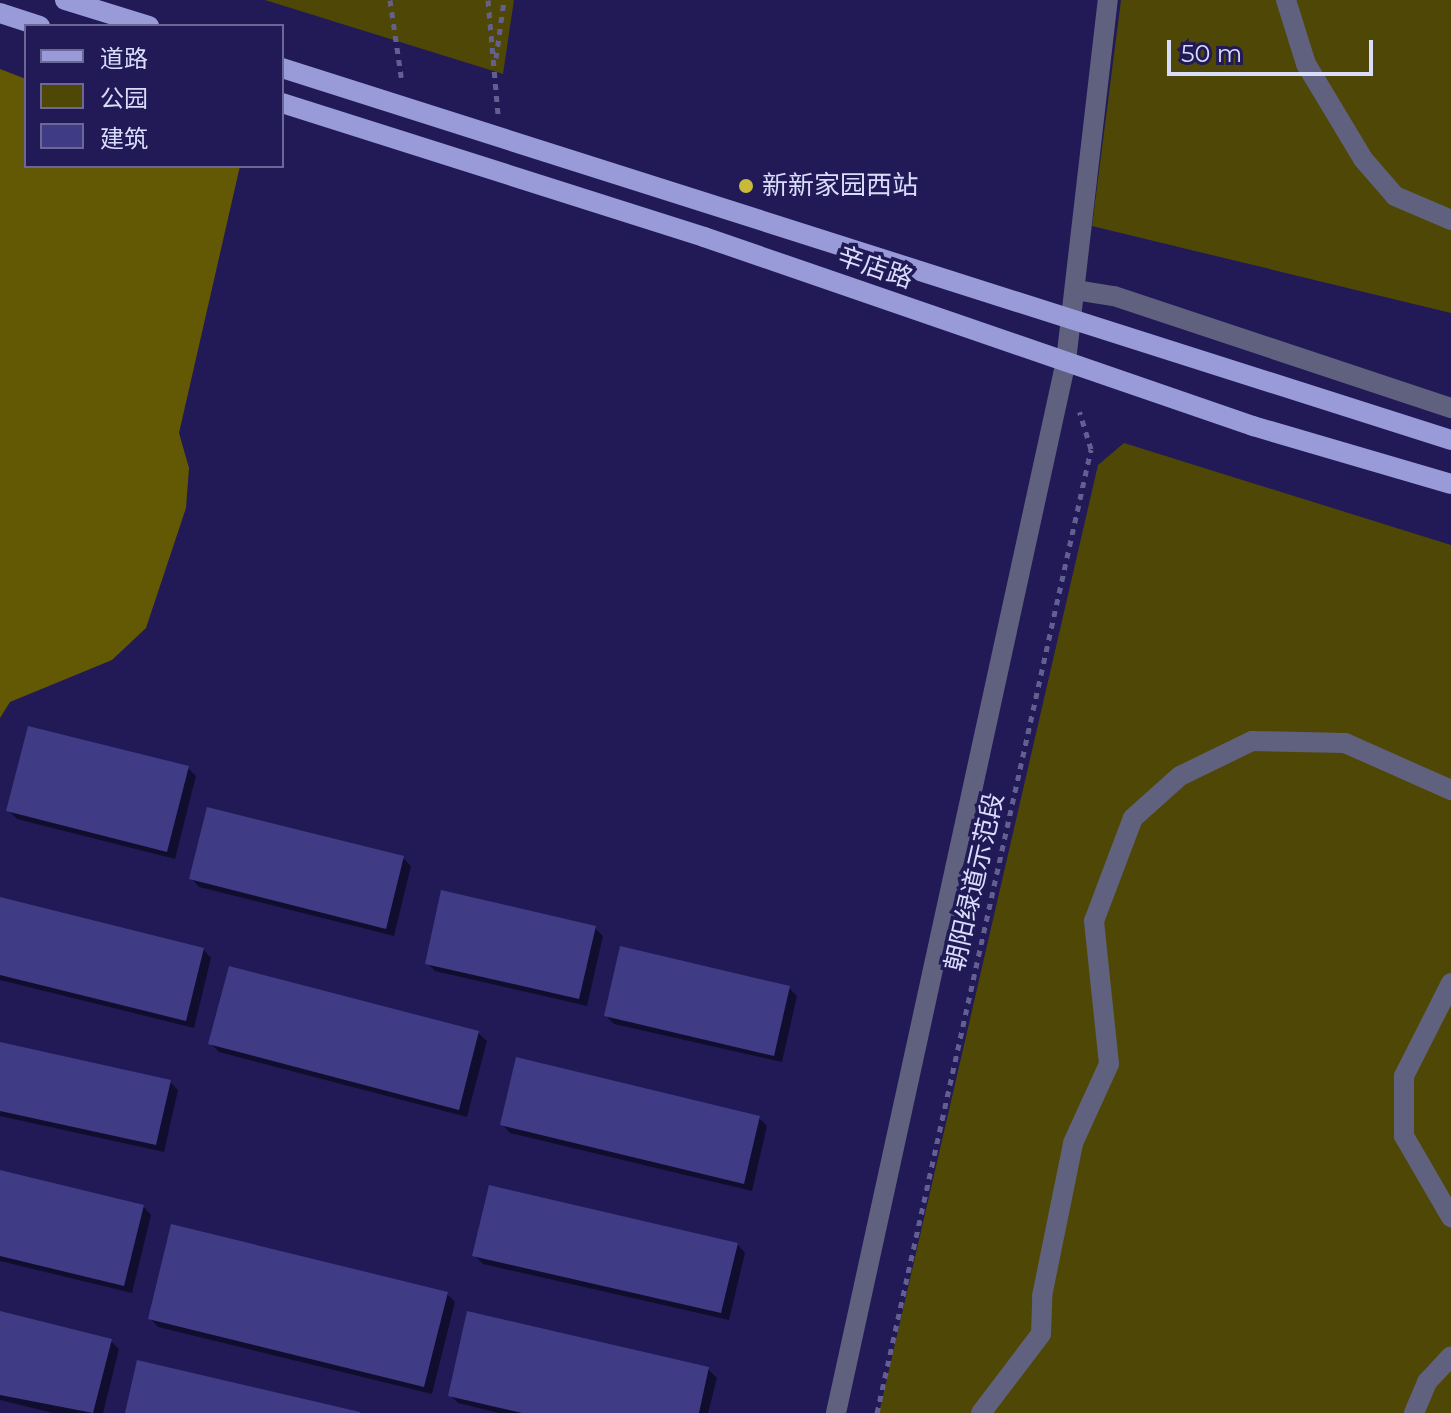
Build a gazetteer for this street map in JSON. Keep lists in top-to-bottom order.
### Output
{
  "streets": {
    "main road": ["辛店路"],
    "path": ["朝阳绿道示范段"]
  },
  "places": ["新新家园西站"],
  "legend": ["道路", "公园", "建筑"],
  "scale_bar": "50 m"
}
